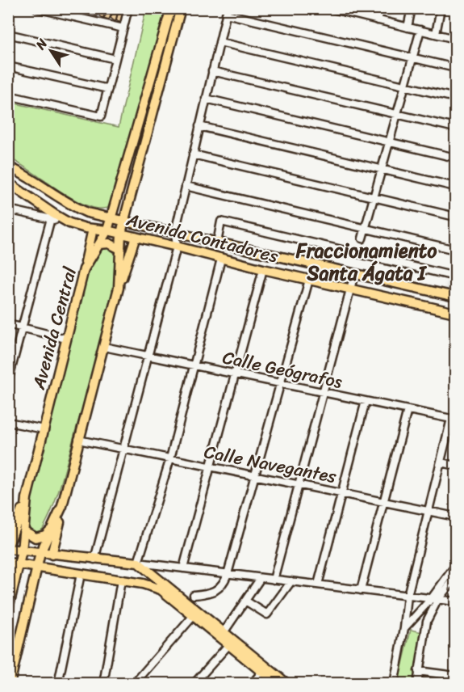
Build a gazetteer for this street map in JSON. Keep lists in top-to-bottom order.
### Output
{
  "streets": {
    "main road": ["Avenida Contadores", "Avenida Central"],
    "street": ["Calle Geógrafos", "Calle Navegantes"]
  },
  "crossings": [
    ["Avenida Contadores", "Avenida Central"]
  ],
  "districts": ["Fraccionamiento Santa Ágata I"],
  "north": "top left"
}
